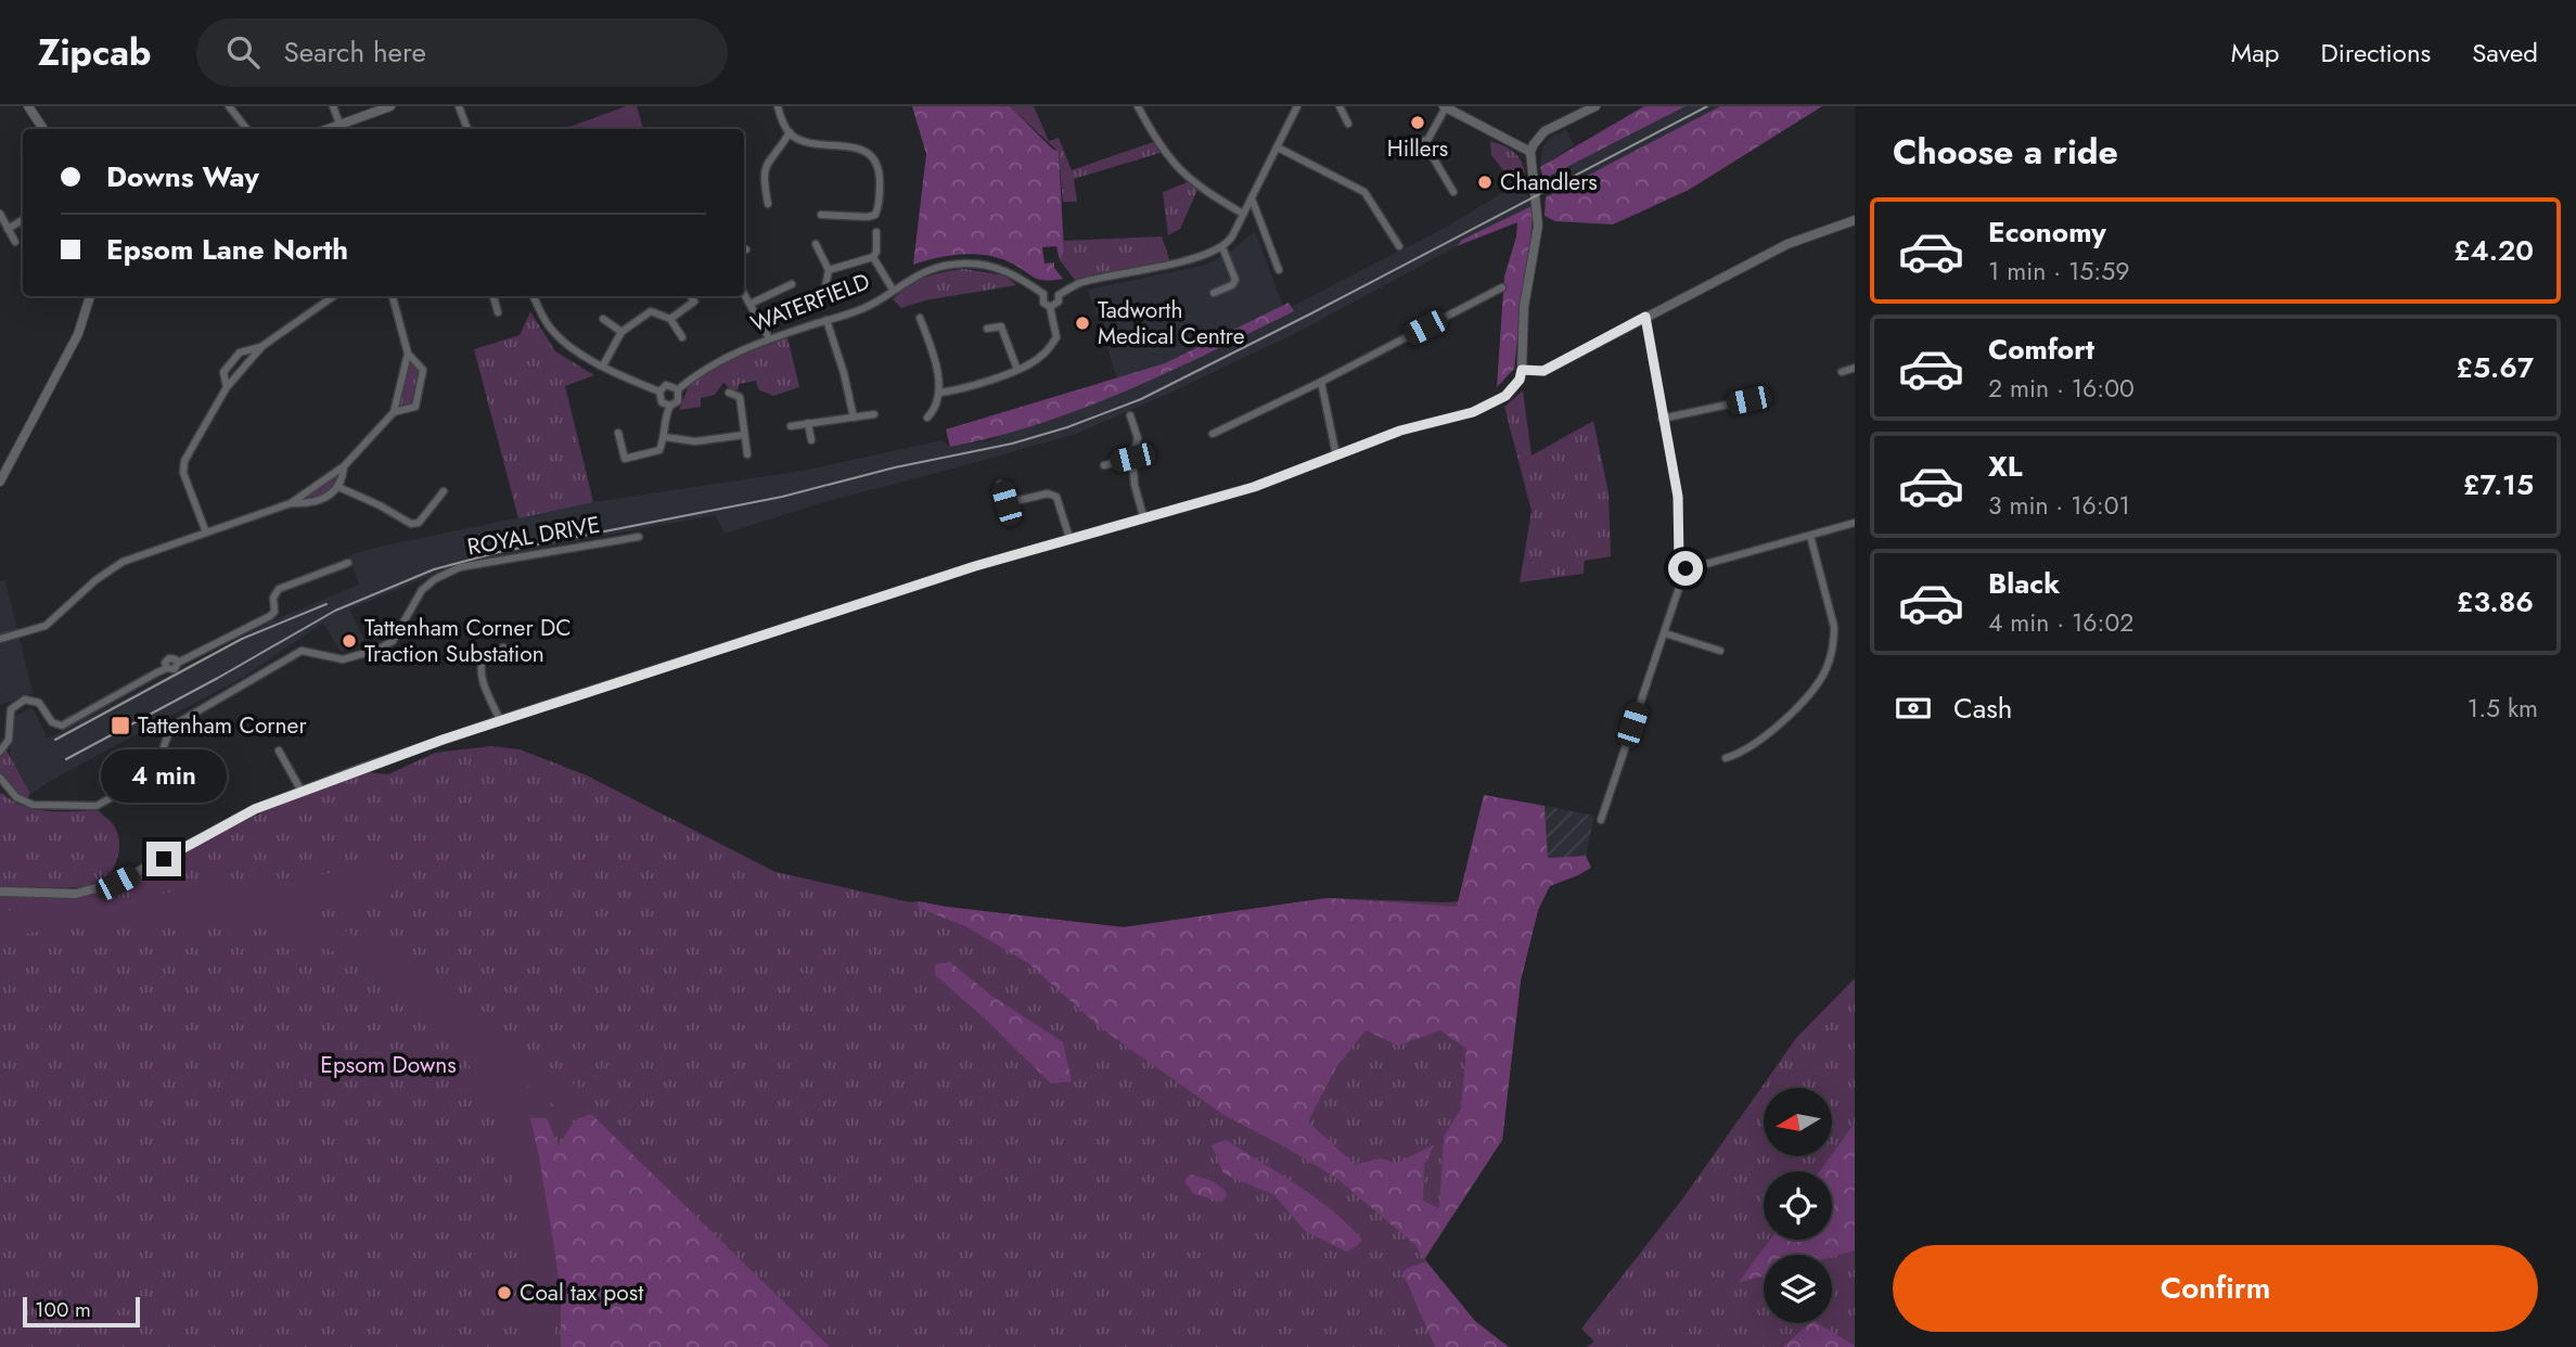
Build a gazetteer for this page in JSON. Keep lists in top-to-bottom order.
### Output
{
  "streets": {
    "street": ["WATERFIELD", "ROYAL DRIVE"]
  },
  "parks": ["Epsom Downs"],
  "places": {
    "other": [
      "Hillers",
      "Chandlers",
      "Tadworth Medical Centre",
      "Tattenham Corner DC Traction Substation",
      "Coal tax post"
    ],
    "transit": ["Tattenham Corner"]
  },
  "scale_bar": "100 m",
  "north": "left",
  "page": {
    "header": "Zipcab",
    "search": "Search here",
    "nav": ["Map", "Directions", "Saved"],
    "heading": "Choose a ride",
    "banner": ["Downs Way", "Epsom Lane North"],
    "list": [
      {
        "name": "Economy",
        "note": "1 min · 15:59",
        "value": "£4.20"
      },
      {
        "name": "Comfort",
        "note": "2 min · 16:00",
        "value": "£5.67"
      },
      {
        "name": "XL",
        "note": "3 min · 16:01",
        "value": "£7.15"
      },
      {
        "name": "Black",
        "note": "4 min · 16:02",
        "value": "£3.86"
      }
    ],
    "pay": ["Cash", "1.5 km"],
    "bubble": "4 min",
    "buttons": "Confirm",
    "scale": "100 m"
  }
}
